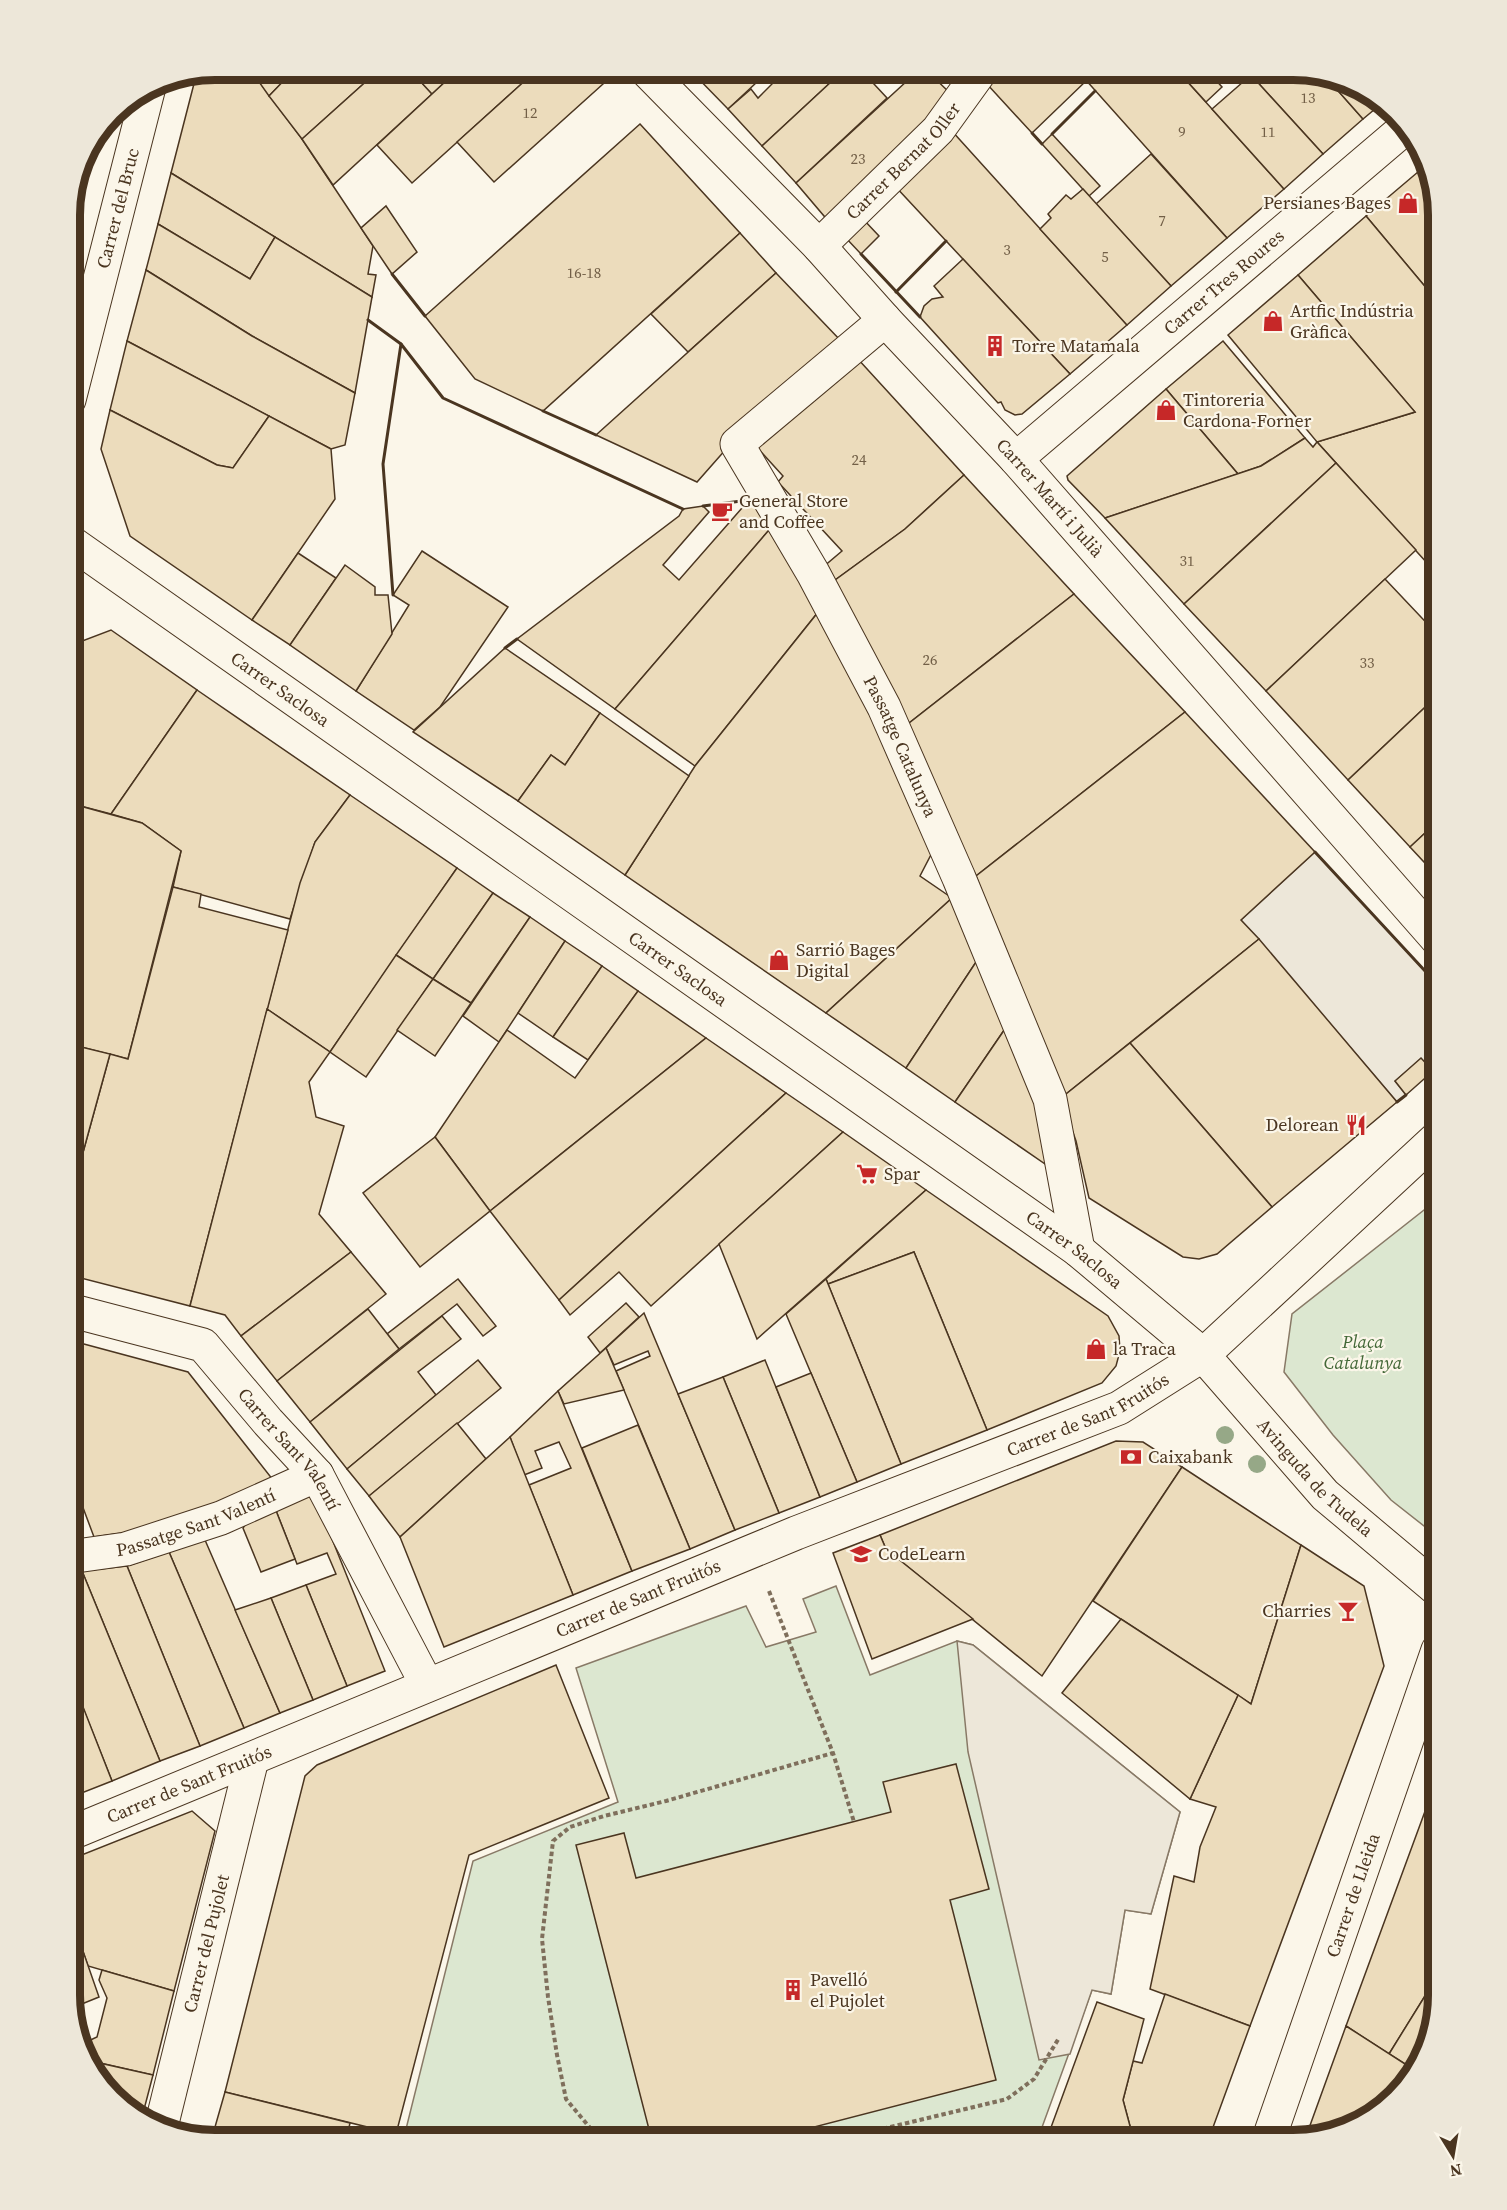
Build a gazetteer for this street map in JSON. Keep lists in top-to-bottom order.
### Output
{
  "streets": {
    "street": [
      "Carrer Bernat Oller",
      "Carrer del Bruc",
      "Carrer Tres Roures",
      "Carrer Martí i Julià",
      "Carrer Saclosa",
      "Passatge Catalunya",
      "Carrer de Sant Fruitós",
      "Carrer Sant Valentí",
      "Avinguda de Tudela",
      "Passatge Sant Valentí",
      "Carrer de Lleida",
      "Carrer del Pujolet"
    ]
  },
  "crossings": [
    ["Carrer Bernat Oller", "Carrer Martí i Julià"],
    ["Carrer Tres Roures", "Carrer Martí i Julià"],
    ["Carrer Martí i Julià", "Passatge Catalunya"],
    ["Carrer Saclosa", "Passatge Catalunya"],
    ["Carrer Saclosa", "Carrer de Sant Fruitós"],
    ["Carrer Saclosa", "Avinguda de Tudela"],
    ["Carrer de Sant Fruitós", "Carrer Sant Valentí"],
    ["Carrer de Sant Fruitós", "Avinguda de Tudela"],
    ["Carrer de Sant Fruitós", "Carrer del Pujolet"],
    ["Carrer Sant Valentí", "Passatge Sant Valentí"]
  ],
  "parks": ["Plaça Catalunya"],
  "places": {
    "shop": [
      "Persianes Bages",
      "Artfic Indústria Gràfica",
      "Tintoreria Cardona-Forner",
      "Sarrió Bages Digital",
      "la Traca"
    ],
    "building": ["Torre Matamala", "Pavelló el Pujolet"],
    "cafe": ["General Store and Coffee"],
    "restaurant": ["Delorean"],
    "supermarket": ["Spar"],
    "bank": ["Caixabank"],
    "school or university": ["CodeLearn"],
    "bar": ["Charries"]
  },
  "house_numbers": [
    "13",
    "12",
    "9",
    "11",
    "23",
    "7",
    "3",
    "5",
    "16-18",
    "24",
    "31",
    "26",
    "33"
  ],
  "north": "bottom"
}
